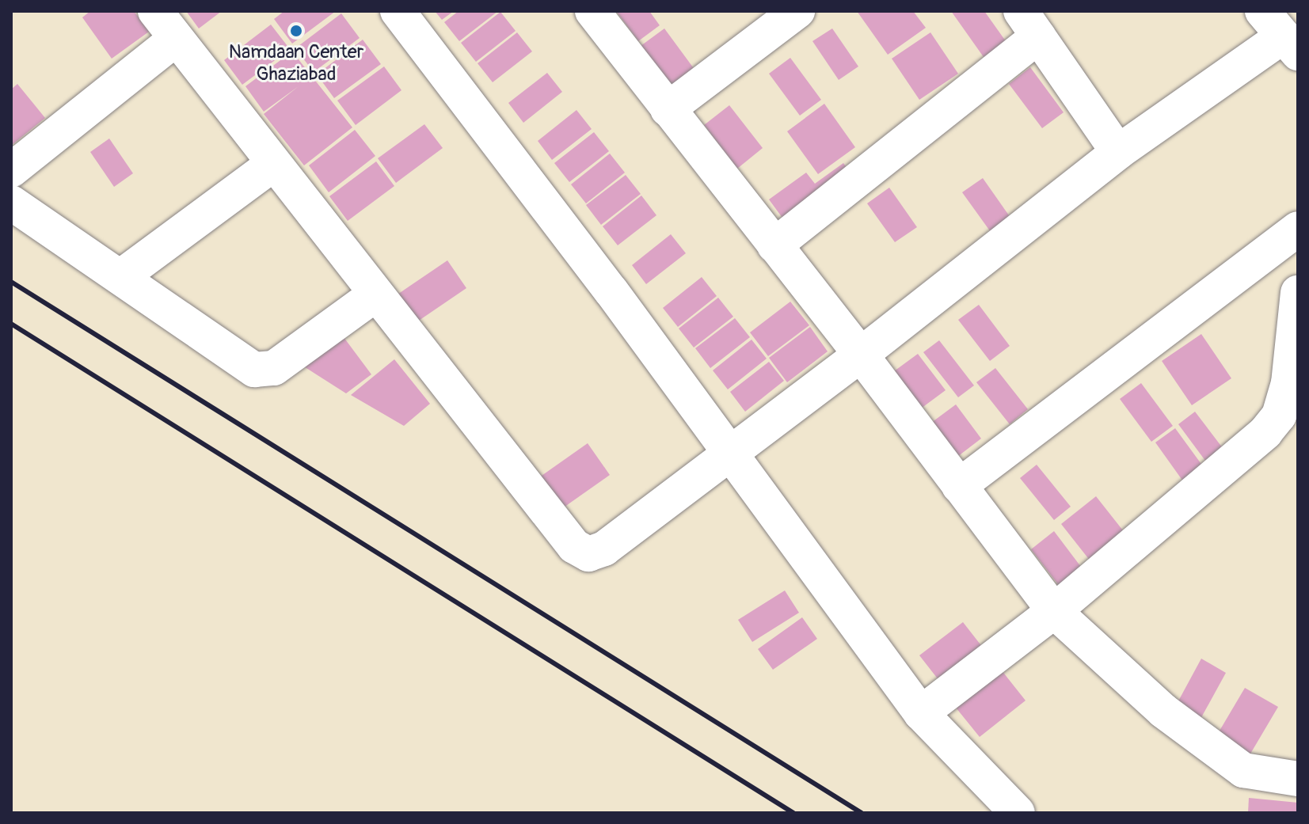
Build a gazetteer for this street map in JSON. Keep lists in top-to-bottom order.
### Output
{
  "places": ["Namdaan Center Ghaziabad"]
}
